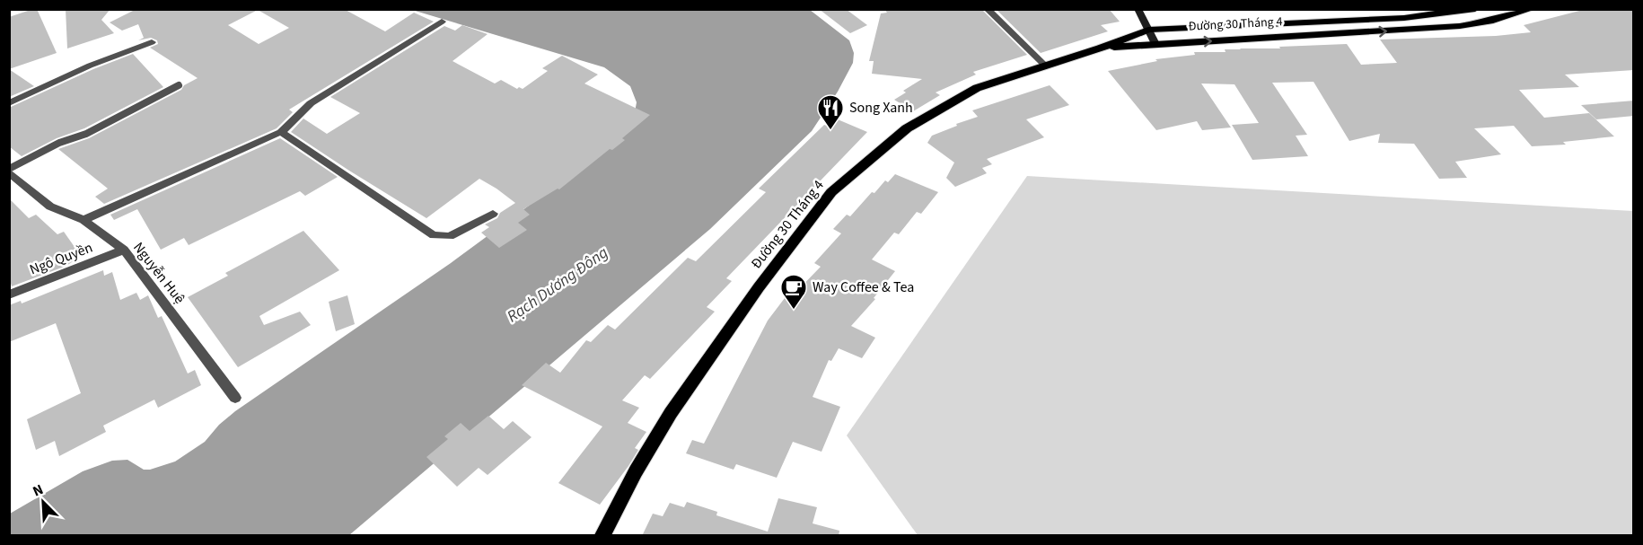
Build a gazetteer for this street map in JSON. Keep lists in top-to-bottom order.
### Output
{
  "streets": {
    "main road": ["Đường 30 Tháng 4"],
    "street": ["Ngô Quyền", "Nguyễn Huệ"]
  },
  "crossings": [
    ["Ngô Quyền", "Nguyễn Huệ"]
  ],
  "water": ["Rạch Dương Đông"],
  "places": {
    "restaurant": ["Song Xanh"],
    "cafe": ["Way Coffee & Tea"]
  },
  "north": "top left"
}
